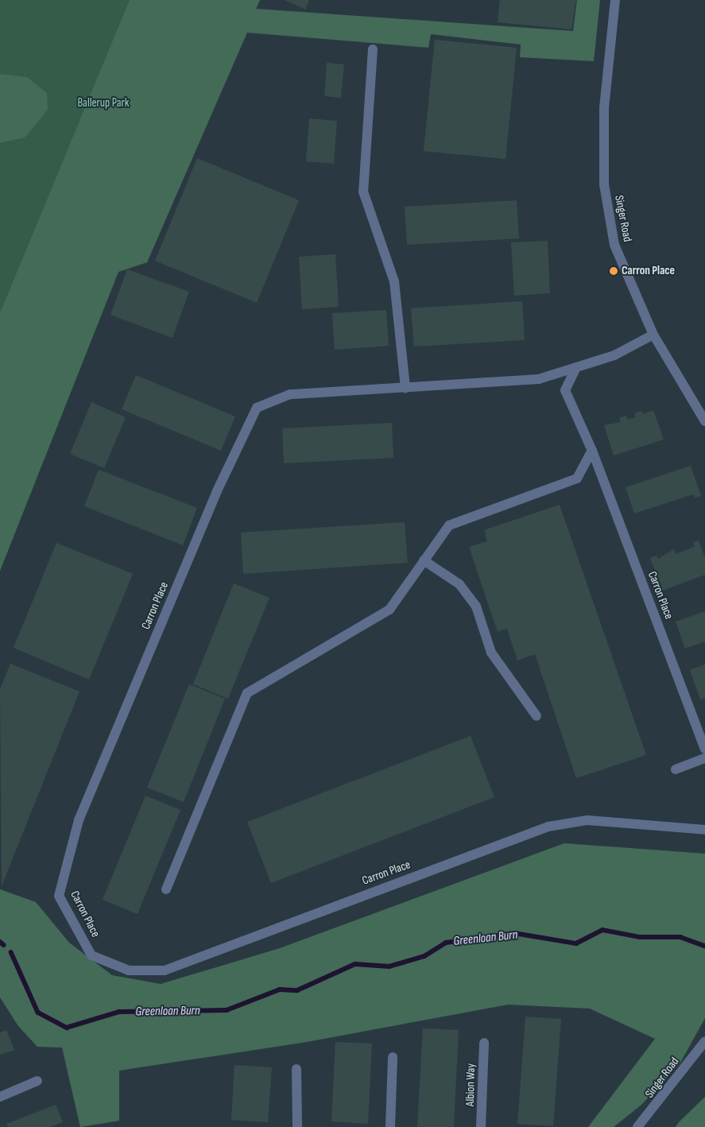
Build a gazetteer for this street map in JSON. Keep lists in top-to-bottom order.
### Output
{
  "streets": {
    "street": ["Singer Road", "Carron Place", "Albion Way"]
  },
  "crossings": [
    ["Singer Road", "Carron Place"]
  ],
  "water": ["Greenloan Burn"],
  "parks": ["Ballerup Park"],
  "places": ["Carron Place"]
}
